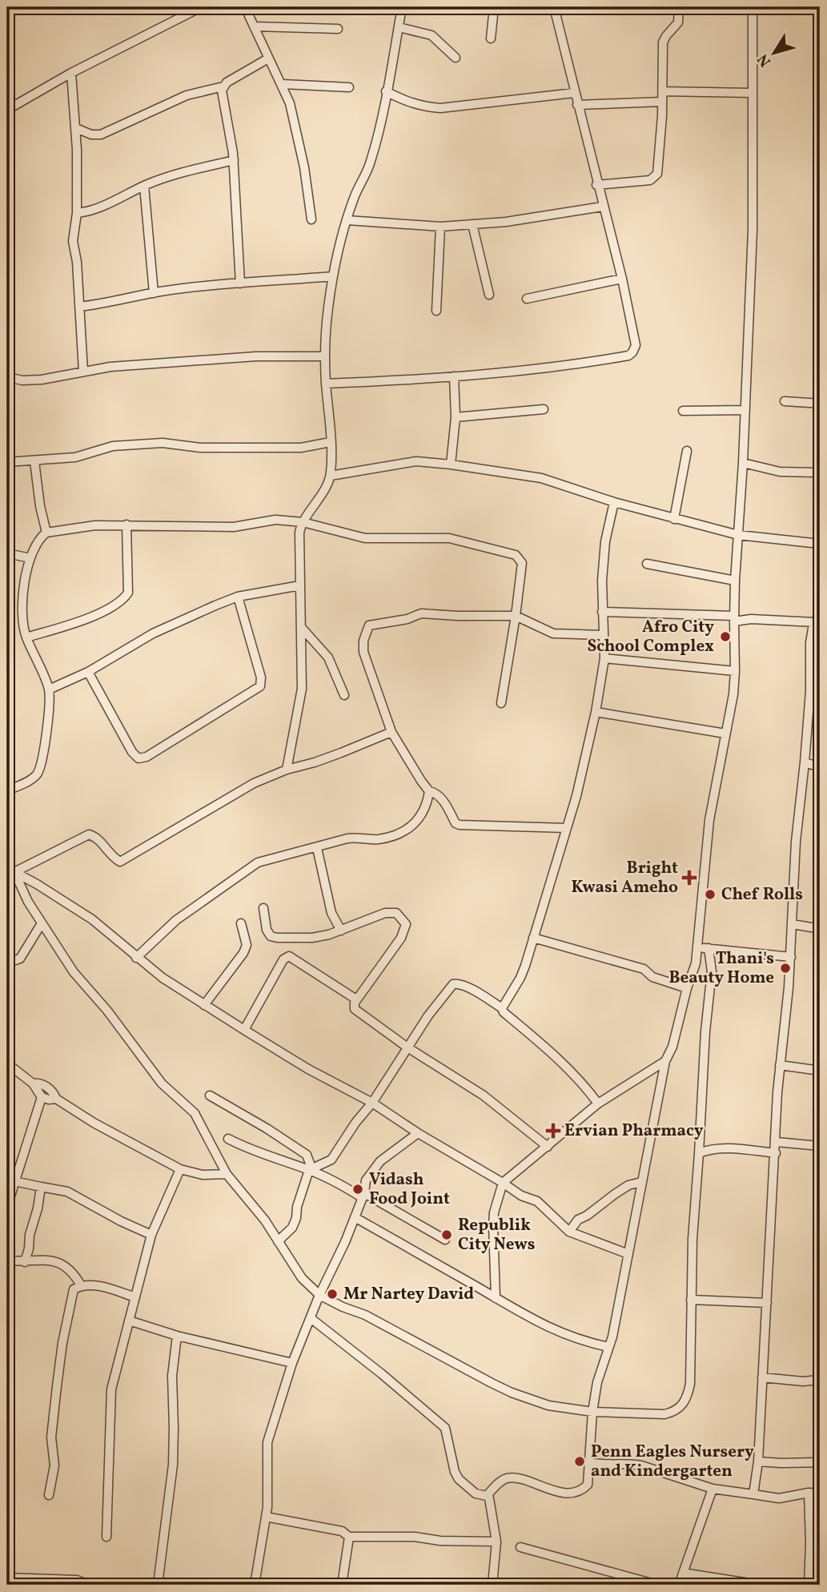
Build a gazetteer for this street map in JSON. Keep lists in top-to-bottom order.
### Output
{
  "places": {
    "other": [
      "Afro City School Complex",
      "Chef Rolls",
      "Thani's Beauty Home",
      "Vidash Food Joint",
      "Republik City News",
      "Mr Nartey David",
      "Penn Eagles Nursery and Kindergarten"
    ],
    "health": ["Bright Kwasi Ameho", "Ervian Pharmacy"]
  },
  "north": "bottom left"
}
